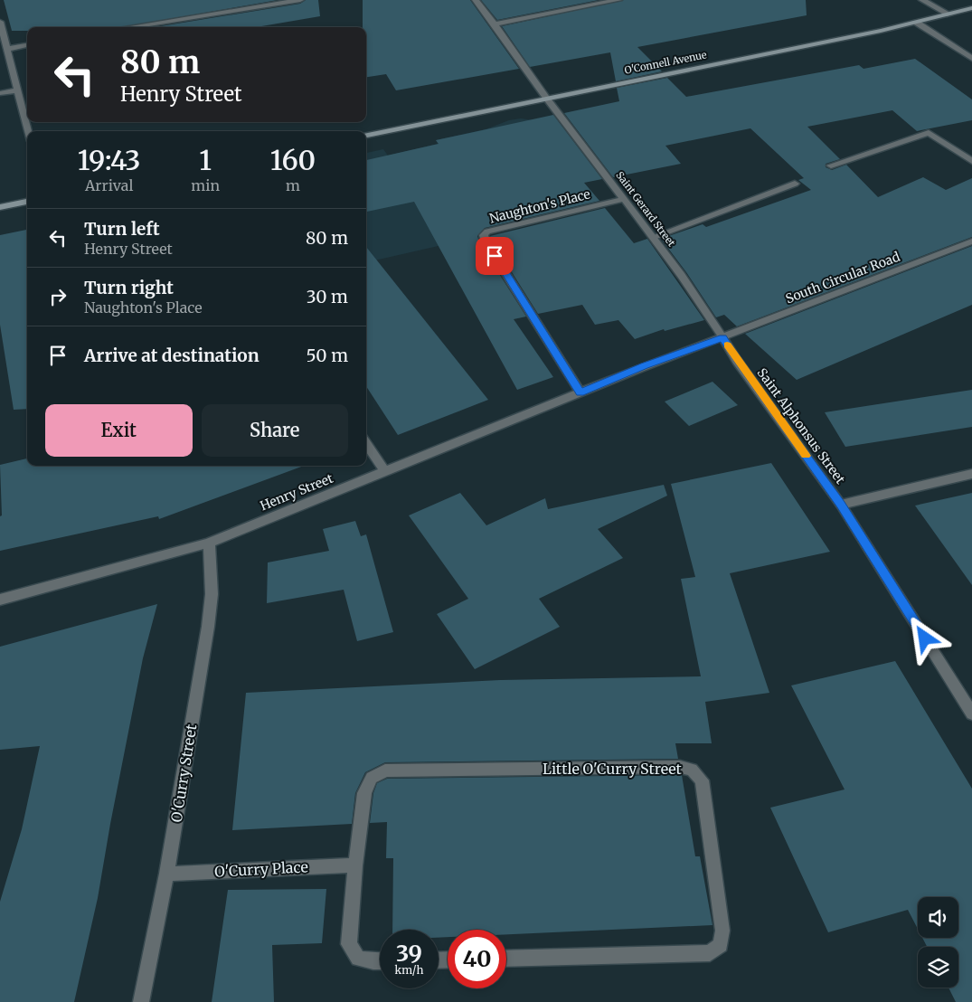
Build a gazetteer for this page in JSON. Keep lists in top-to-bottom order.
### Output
{
  "streets": {
    "main road": ["O'Connell Avenue"],
    "street": [
      "Naughton's Place",
      "Saint Gerard Street",
      "South Circular Road",
      "Saint Alphonsus Street",
      "Henry Street",
      "Little O'Curry Street",
      "O'Curry Street",
      "O'Curry Place"
    ]
  },
  "crossings": [
    ["O'Connell Avenue", "Saint Gerard Street"],
    ["Naughton's Place", "Saint Gerard Street"],
    ["Naughton's Place", "Henry Street"],
    ["Saint Gerard Street", "South Circular Road"],
    ["Saint Gerard Street", "Saint Alphonsus Street"],
    ["Saint Gerard Street", "Henry Street"],
    ["South Circular Road", "Saint Alphonsus Street"],
    ["South Circular Road", "Henry Street"],
    ["Saint Alphonsus Street", "Henry Street"],
    ["Henry Street", "O'Curry Street"],
    ["Little O'Curry Street", "O'Curry Place"],
    ["O'Curry Street", "O'Curry Place"]
  ],
  "page": {
    "turn": ["80 m", "Henry Street"],
    "eta": [
      "19:43",
      "Arrival",
      "1",
      "min",
      "160",
      "m"
    ],
    "list": [
      {
        "name": "Turn left",
        "note": "Henry Street",
        "value": "80 m"
      },
      {
        "name": "Turn right",
        "note": "Naughton's Place",
        "value": "30 m"
      },
      {
        "name": "Arrive at destination",
        "value": "50 m"
      }
    ],
    "buttons": ["Exit", "Share"],
    "speed": "39 km/h",
    "limit": "40"
  }
}
